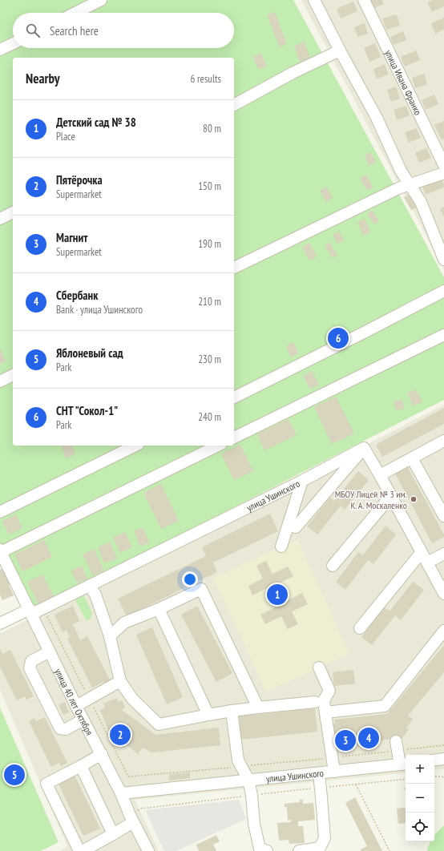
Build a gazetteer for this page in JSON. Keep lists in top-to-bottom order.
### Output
{
  "streets": {
    "street": ["улица Ивана Франко", "улица Ушинского", "улица 40 лет Октября"]
  },
  "crossings": [
    ["улица Ушинского", "улица 40 лет Октября"]
  ],
  "places": ["МБОУ Лицей № 3 им. К. А. Москаленко"],
  "page": {
    "search": "Search here",
    "heading": ["Nearby", "6 results"],
    "list": [
      {
        "mark": "1",
        "name": "Детский сад № 38",
        "note": "Place",
        "value": "80 m"
      },
      {
        "mark": "2",
        "name": "Пятёрочка",
        "note": "Supermarket",
        "value": "150 m"
      },
      {
        "mark": "3",
        "name": "Магнит",
        "note": "Supermarket",
        "value": "190 m"
      },
      {
        "mark": "4",
        "name": "Сбербанк",
        "note": "Bank · улица Ушинского",
        "value": "210 m"
      },
      {
        "mark": "5",
        "name": "Яблоневый сад",
        "note": "Park",
        "value": "230 m"
      },
      {
        "mark": "6",
        "name": "СНТ \"Сокол-1\"",
        "note": "Park",
        "value": "240 m"
      }
    ],
    "pins": [
      "6",
      "1",
      "2",
      "4",
      "3",
      "5"
    ],
    "map_buttons": ["+", "−"]
  }
}
